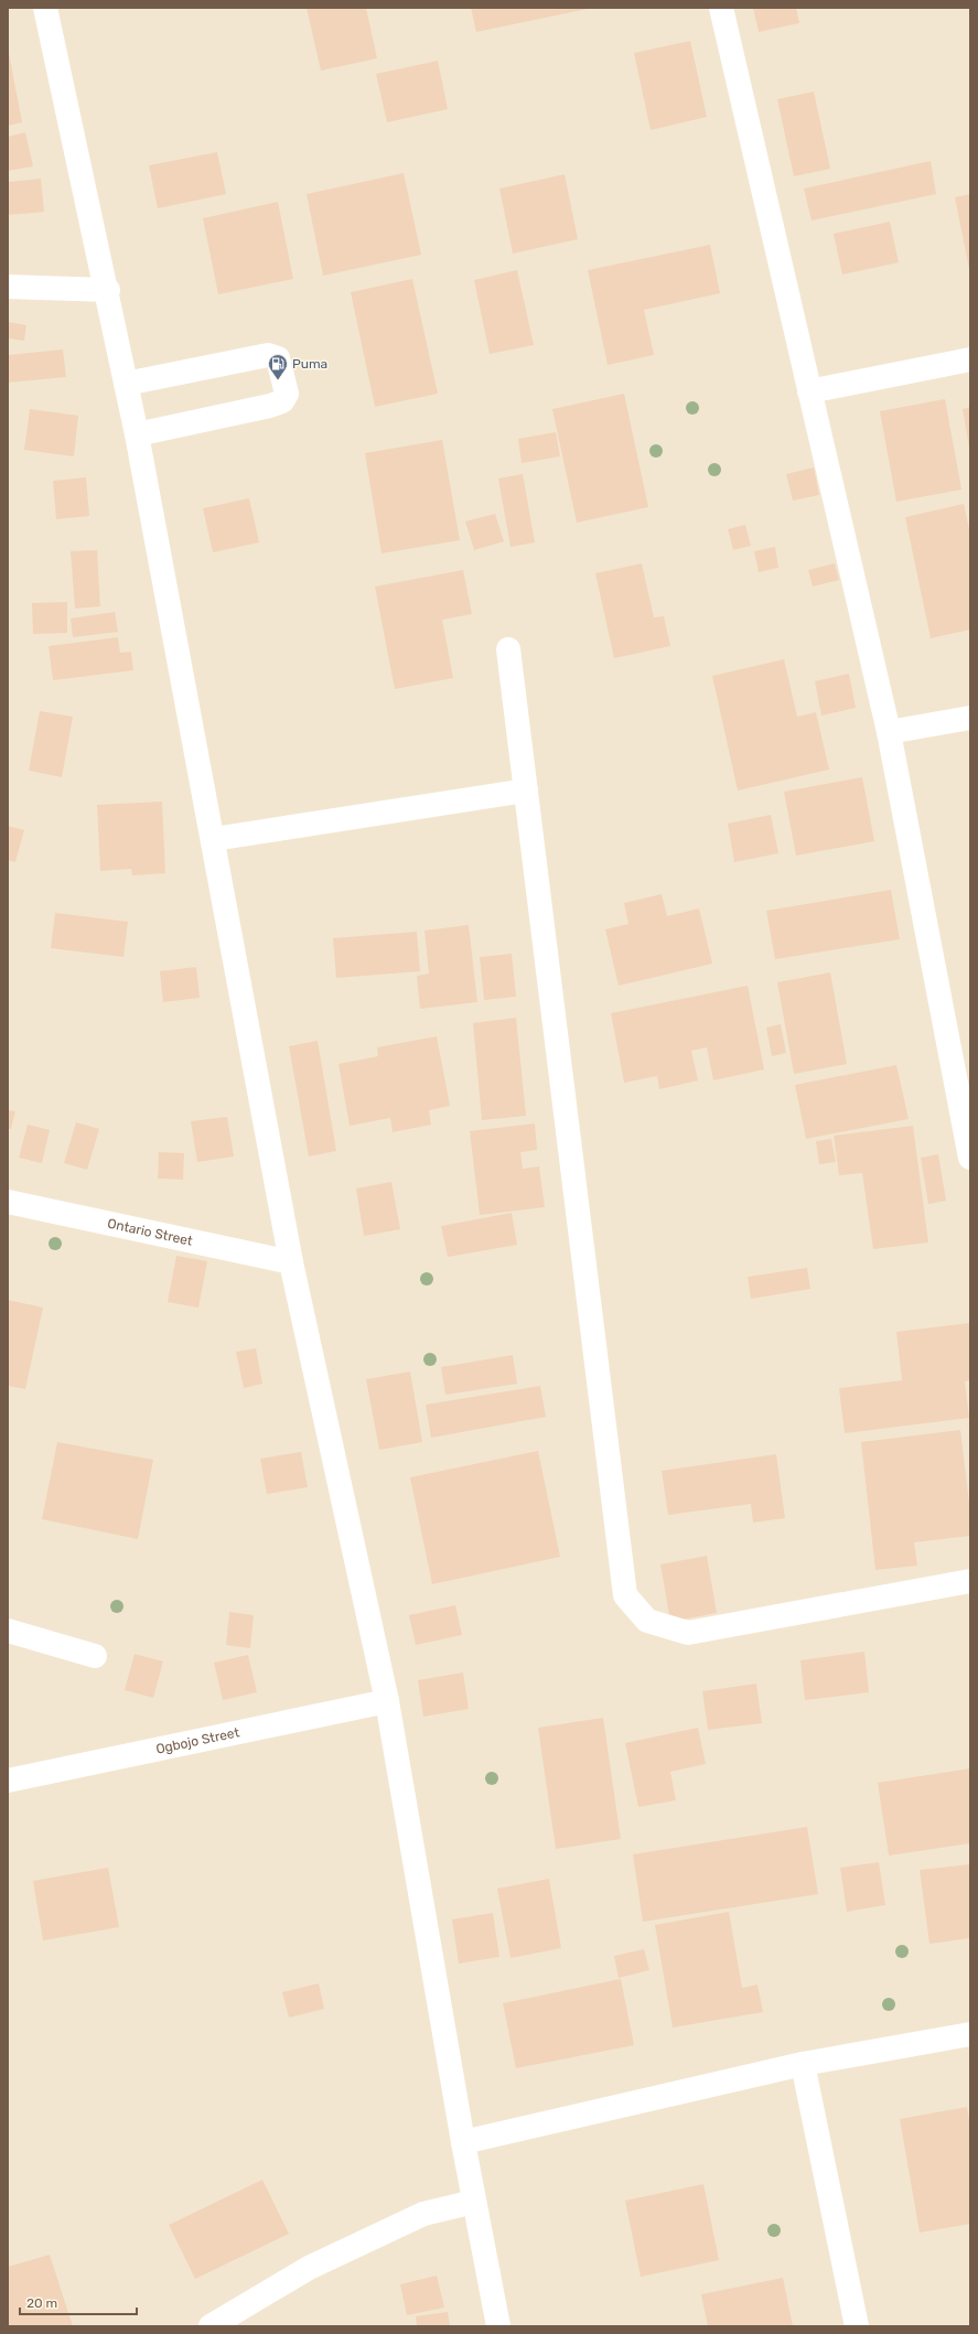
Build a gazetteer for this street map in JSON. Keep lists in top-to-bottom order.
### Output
{
  "streets": {
    "street": ["Ontario Street", "Ogbojo Street"]
  },
  "places": {
    "fuel station": ["Puma"]
  },
  "scale_bar": "20 m"
}
